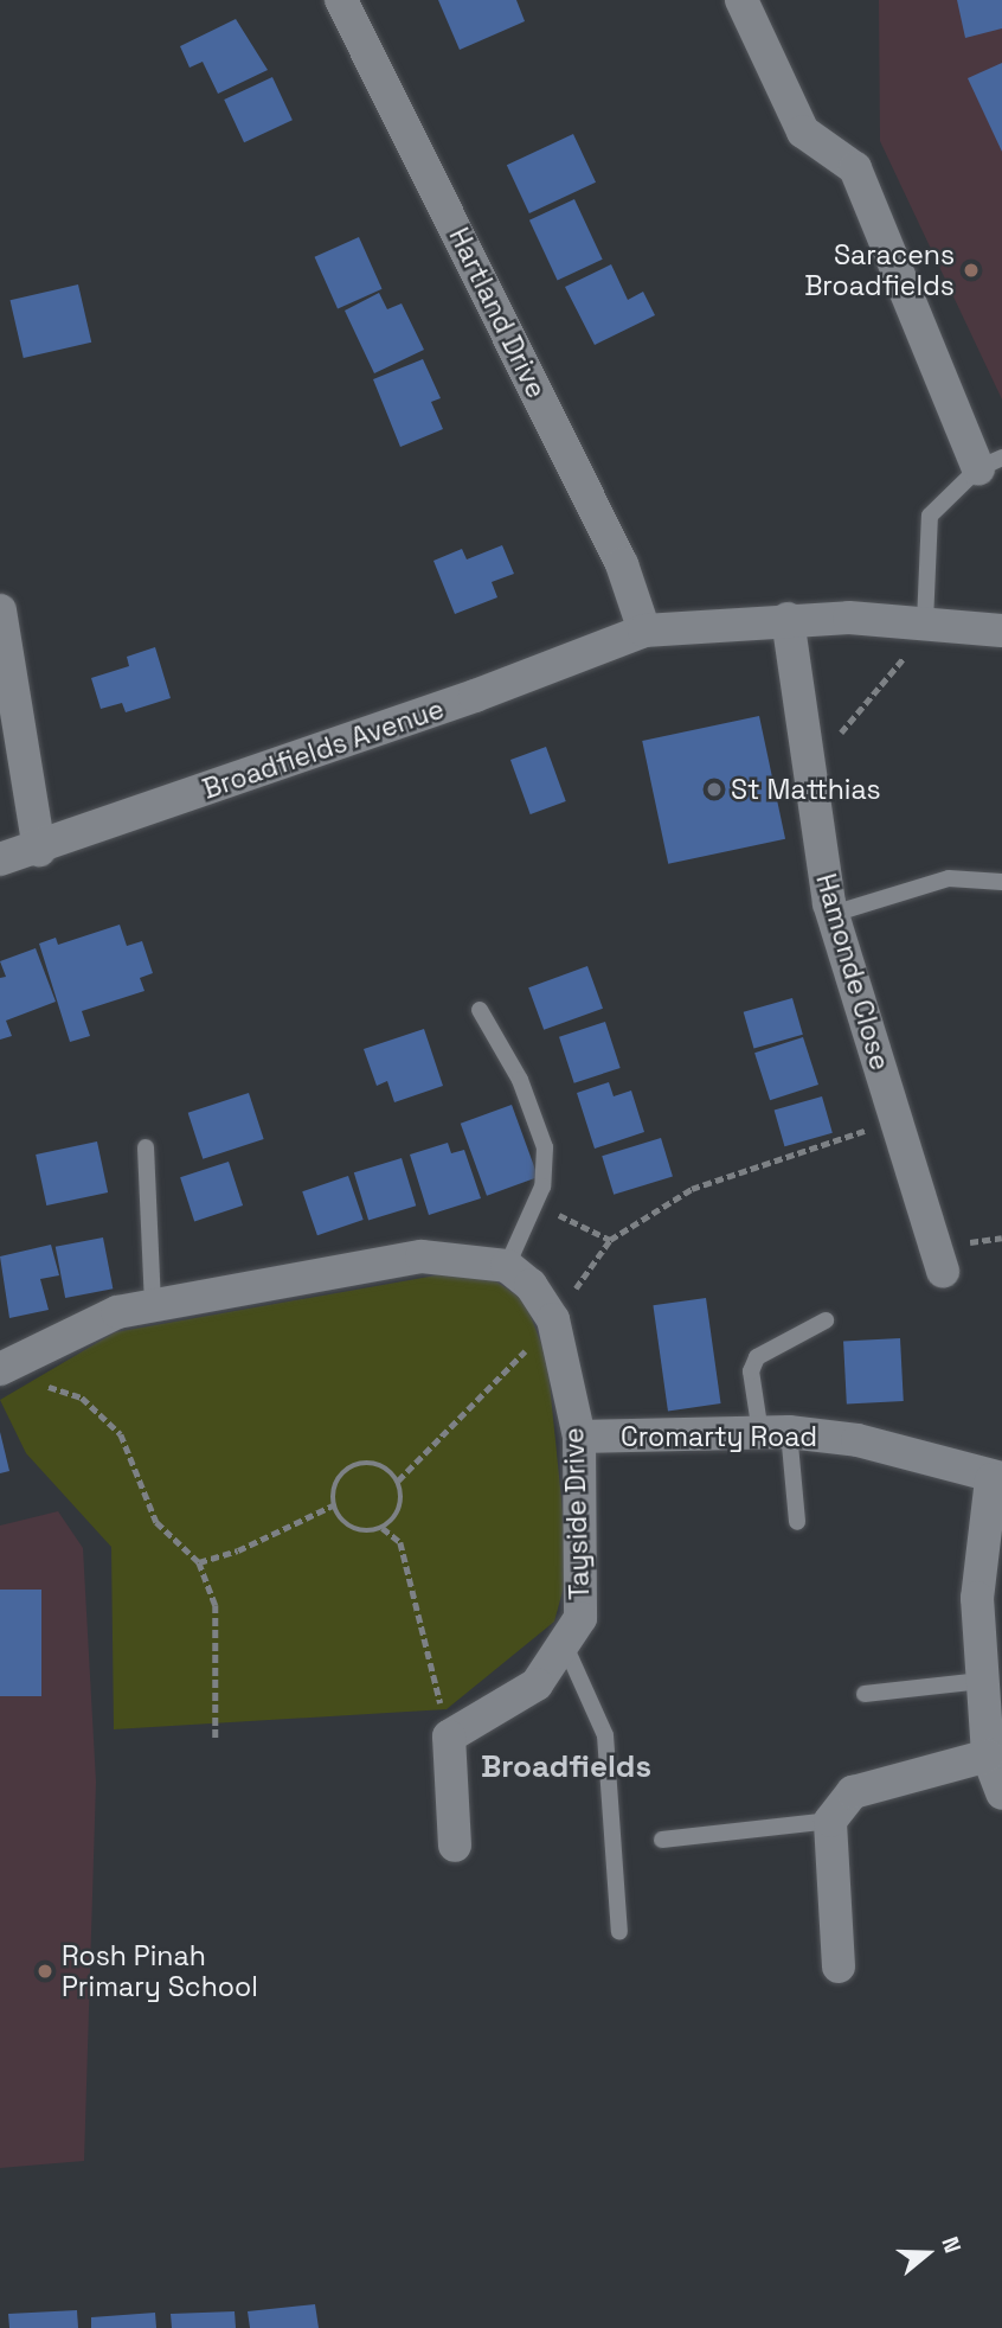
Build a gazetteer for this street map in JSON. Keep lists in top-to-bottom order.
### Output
{
  "streets": {
    "street": [
      "Hartland Drive",
      "Broadfields Avenue",
      "Hamonde Close",
      "Cromarty Road",
      "Tayside Drive"
    ]
  },
  "crossings": [
    ["Hartland Drive", "Broadfields Avenue"],
    ["Broadfields Avenue", "Hamonde Close"],
    ["Cromarty Road", "Tayside Drive"]
  ],
  "districts": ["Broadfields"],
  "places": ["Saracens Broadfields", "St Matthias", "Rosh Pinah Primary School"],
  "north": "right"
}
